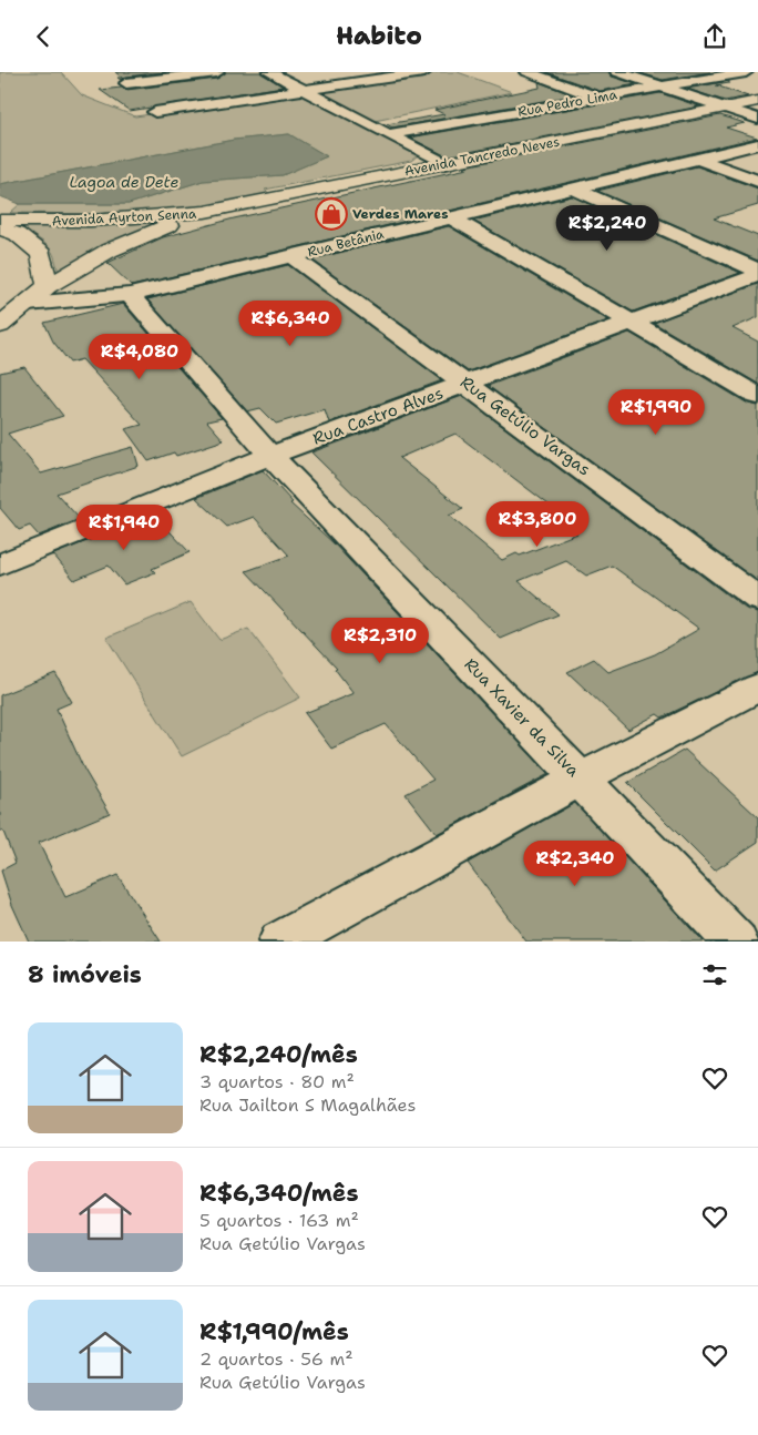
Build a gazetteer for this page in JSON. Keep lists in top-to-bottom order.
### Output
{
  "streets": {
    "main road": ["Avenida Tancredo Neves", "Avenida Ayrton Senna"],
    "street": [
      "Rua Pedro Lima",
      "Rua Betânia",
      "Rua Castro Alves",
      "Rua Getúlio Vargas",
      "Rua Xavier da Silva"
    ]
  },
  "crossings": [
    ["Avenida Tancredo Neves", "Avenida Ayrton Senna"],
    ["Avenida Ayrton Senna", "Rua Betânia"],
    ["Rua Betânia", "Rua Getúlio Vargas"],
    ["Rua Betânia", "Rua Xavier da Silva"],
    ["Rua Castro Alves", "Rua Getúlio Vargas"],
    ["Rua Castro Alves", "Rua Xavier da Silva"]
  ],
  "water": ["Lagoa de Dete"],
  "places": {
    "shop": ["Verdes Mares"]
  },
  "page": {
    "header": "Habito",
    "price": [
      "R$2,240",
      "R$6,340",
      "R$4,080",
      "R$1,990",
      "R$3,800",
      "R$1,940",
      "R$2,310",
      "R$2,340"
    ],
    "heading": "8 imóveis",
    "list": [
      {
        "name": "R$2,240/mês",
        "note": "3 quartos · 80 m² · Rua Jailton S Magalhães"
      },
      {
        "name": "R$6,340/mês",
        "note": "5 quartos · 163 m² · Rua Getúlio Vargas"
      },
      {
        "name": "R$1,990/mês",
        "note": "2 quartos · 56 m² · Rua Getúlio Vargas"
      }
    ]
  }
}
